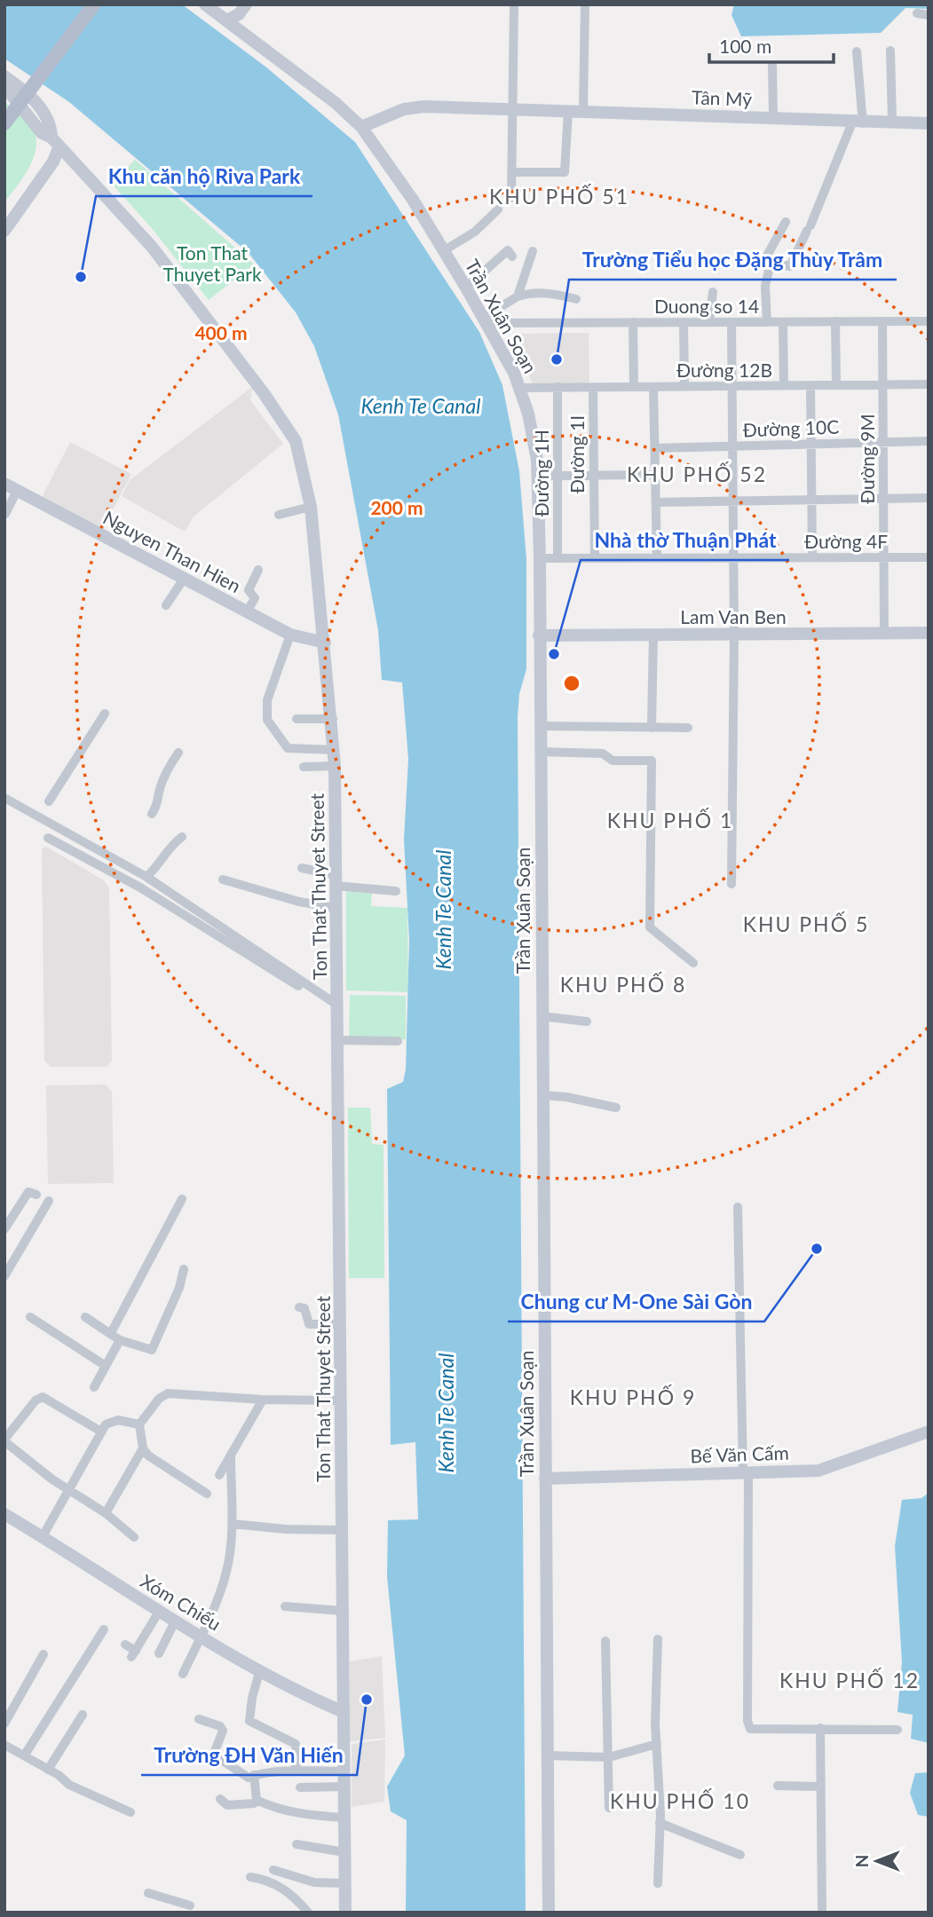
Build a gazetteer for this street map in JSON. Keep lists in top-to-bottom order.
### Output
{
  "streets": {
    "main road": [
      "Tân Mỹ",
      "Trần Xuân Soạn",
      "Nguyen Than Hien",
      "Lam Van Ben",
      "Ton That Thuyet Street",
      "Bế Văn Cấm",
      "Xóm Chiếu"
    ],
    "street": [
      "Duong so 14",
      "Đường 12B",
      "Đường 10C",
      "Đường 1I",
      "Đường 9M",
      "Đường 1H",
      "Đường 4F"
    ]
  },
  "crossings": [
    ["Tân Mỹ", "Trần Xuân Soạn"],
    ["Duong so 14", "Trần Xuân Soạn"],
    ["Duong so 14", "Đường 9M"],
    ["Trần Xuân Soạn", "Đường 12B"],
    ["Trần Xuân Soạn", "Đường 4F"],
    ["Trần Xuân Soạn", "Lam Van Ben"],
    ["Trần Xuân Soạn", "Bế Văn Cấm"],
    ["Đường 12B", "Đường 1I"],
    ["Đường 12B", "Đường 9M"],
    ["Đường 12B", "Đường 1H"],
    ["Đường 10C", "Đường 9M"],
    ["Đường 1I", "Đường 4F"],
    ["Đường 9M", "Đường 4F"],
    ["Đường 9M", "Lam Van Ben"],
    ["Đường 1H", "Đường 4F"],
    ["Nguyen Than Hien", "Ton That Thuyet Street"],
    ["Ton That Thuyet Street", "Xóm Chiếu"]
  ],
  "districts": [
    "KHU PHỐ 51",
    "KHU PHỐ 52",
    "KHU PHỐ 1",
    "KHU PHỐ 5",
    "KHU PHỐ 8",
    "KHU PHỐ 9",
    "KHU PHỐ 12",
    "KHU PHỐ 10"
  ],
  "water": ["Kenh Te Canal"],
  "parks": ["Ton That Thuyet Park"],
  "places": [
    "Khu căn hộ Riva Park",
    "Trường Tiểu học Đặng Thùy Trâm",
    "Nhà thờ Thuận Phát",
    "Chung cư M-One Sài Gòn",
    "Trường ĐH Văn Hiến"
  ],
  "scale_bar": "100 m",
  "north": "left",
  "rings": ["400 m", "200 m"]
}
